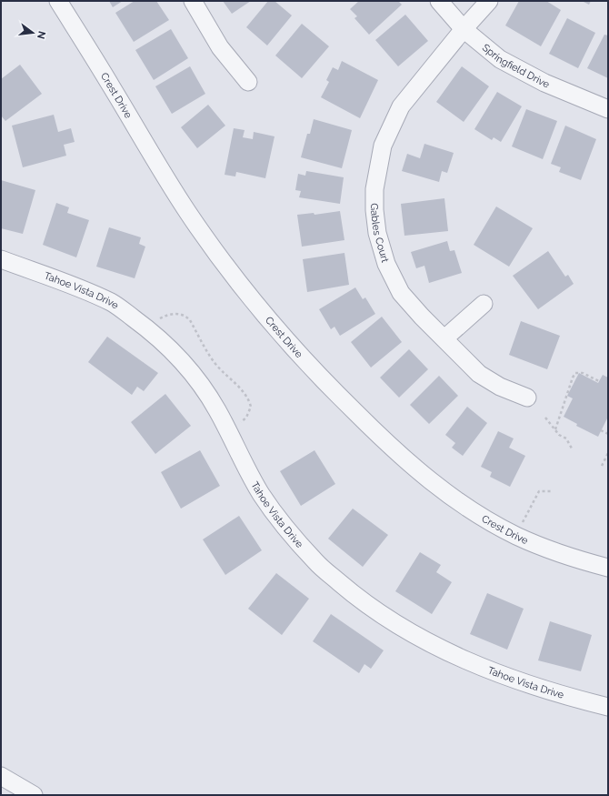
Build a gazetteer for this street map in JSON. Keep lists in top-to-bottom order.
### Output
{
  "streets": {
    "street": [
      "Springfield Drive",
      "Crest Drive",
      "Gables Court",
      "Tahoe Vista Drive"
    ]
  },
  "crossings": [
    ["Springfield Drive", "Gables Court"]
  ],
  "north": "right"
}
